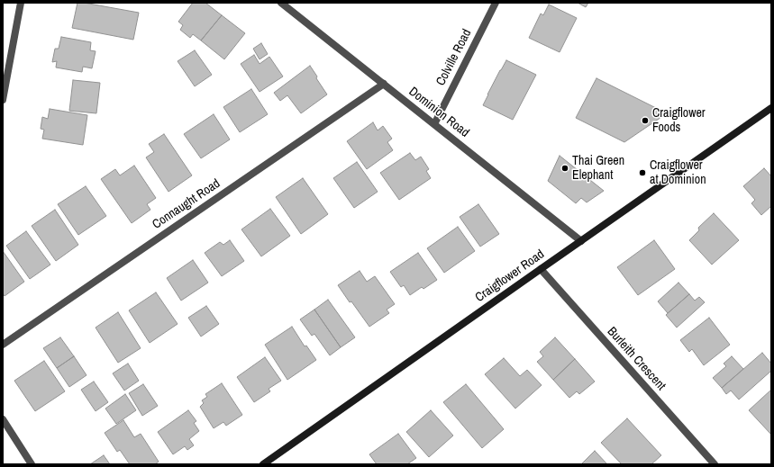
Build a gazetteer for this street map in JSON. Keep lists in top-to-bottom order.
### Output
{
  "streets": {
    "main road": ["Craigflower Road"],
    "street": [
      "Colville Road",
      "Dominion Road",
      "Connaught Road",
      "Burleith Crescent"
    ]
  },
  "crossings": [
    ["Colville Road", "Dominion Road"],
    ["Dominion Road", "Connaught Road"],
    ["Dominion Road", "Craigflower Road"],
    ["Craigflower Road", "Burleith Crescent"]
  ],
  "places": ["Craigflower Foods", "Thai Green Elephant", "Craigflower at Dominion"]
}
